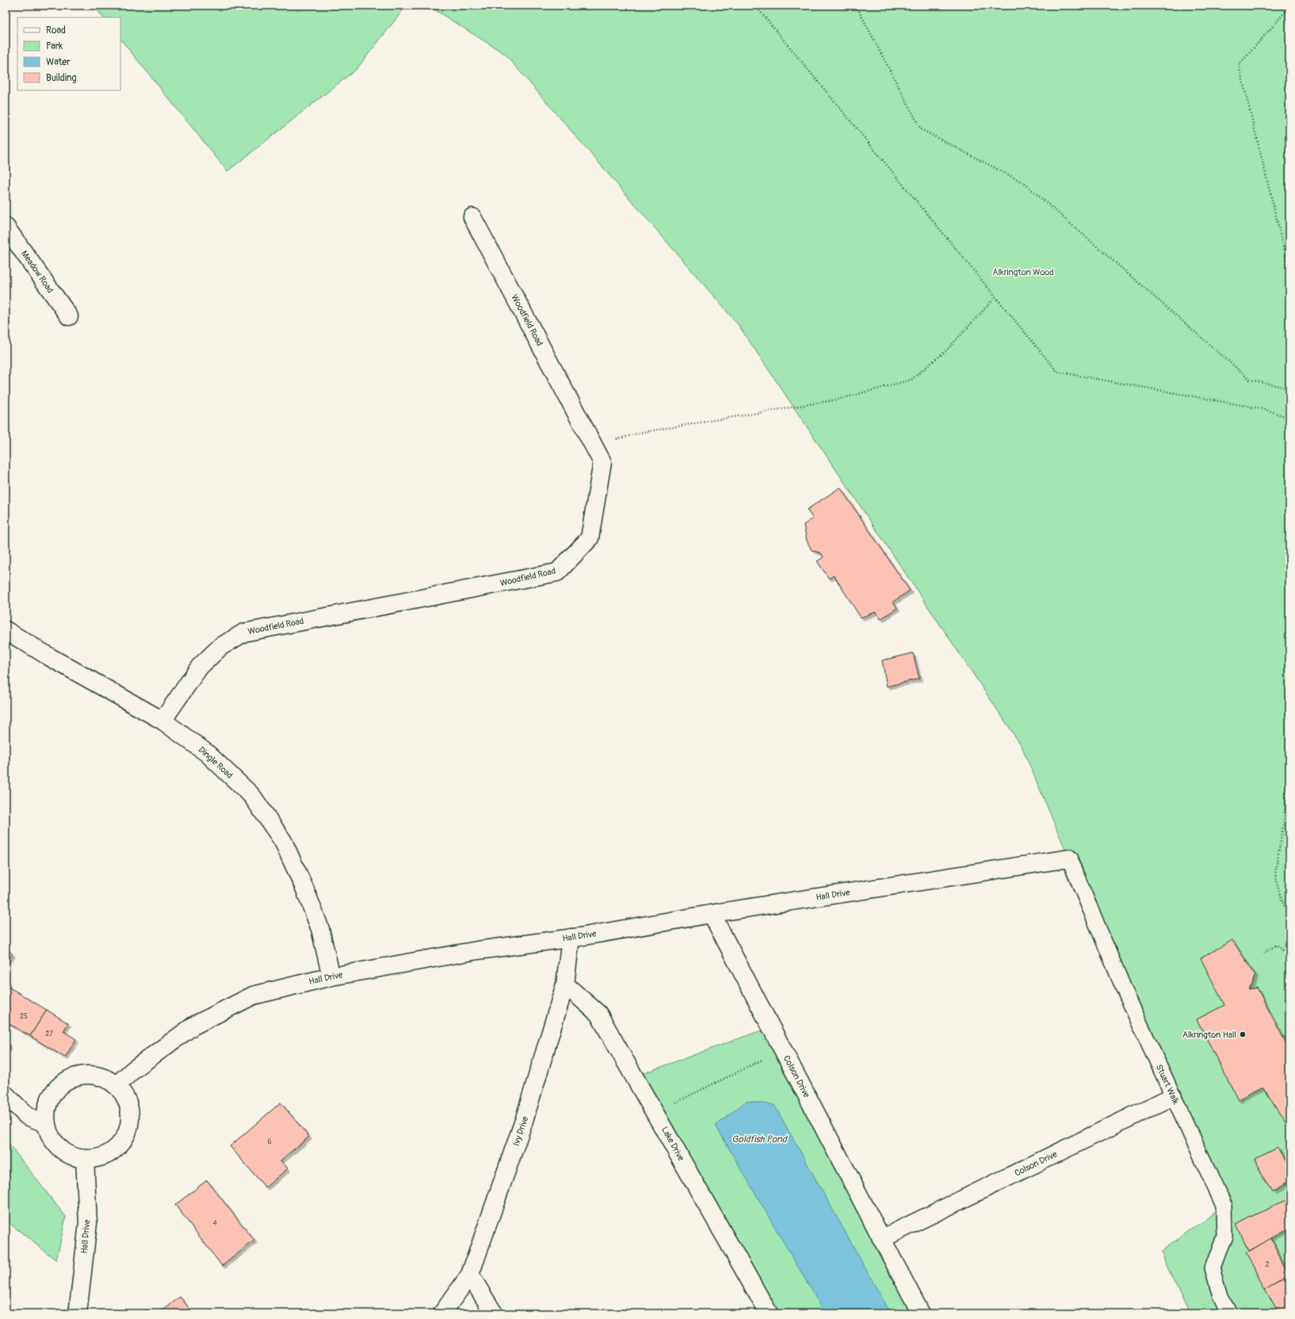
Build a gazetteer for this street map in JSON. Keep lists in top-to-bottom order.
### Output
{
  "streets": {
    "street": [
      "Meadow Road",
      "Woodfield Road",
      "Dingle Road",
      "Hall Drive",
      "Colson Drive",
      "Ivy Drive",
      "Lake Drive"
    ],
    "lane": ["Stuart Walk"]
  },
  "crossings": [
    ["Woodfield Road", "Dingle Road"],
    ["Dingle Road", "Hall Drive"],
    ["Hall Drive", "Colson Drive"],
    ["Hall Drive", "Stuart Walk"],
    ["Hall Drive", "Ivy Drive"],
    ["Colson Drive", "Stuart Walk"],
    ["Ivy Drive", "Lake Drive"]
  ],
  "water": ["Goldfish Pond"],
  "parks": ["Alkrington Wood"],
  "places": ["Alkrington Hall"],
  "house_numbers": [
    "25",
    "27",
    "6",
    "4",
    "2"
  ],
  "legend": [
    "Road",
    "Park",
    "Water",
    "Building"
  ]
}
